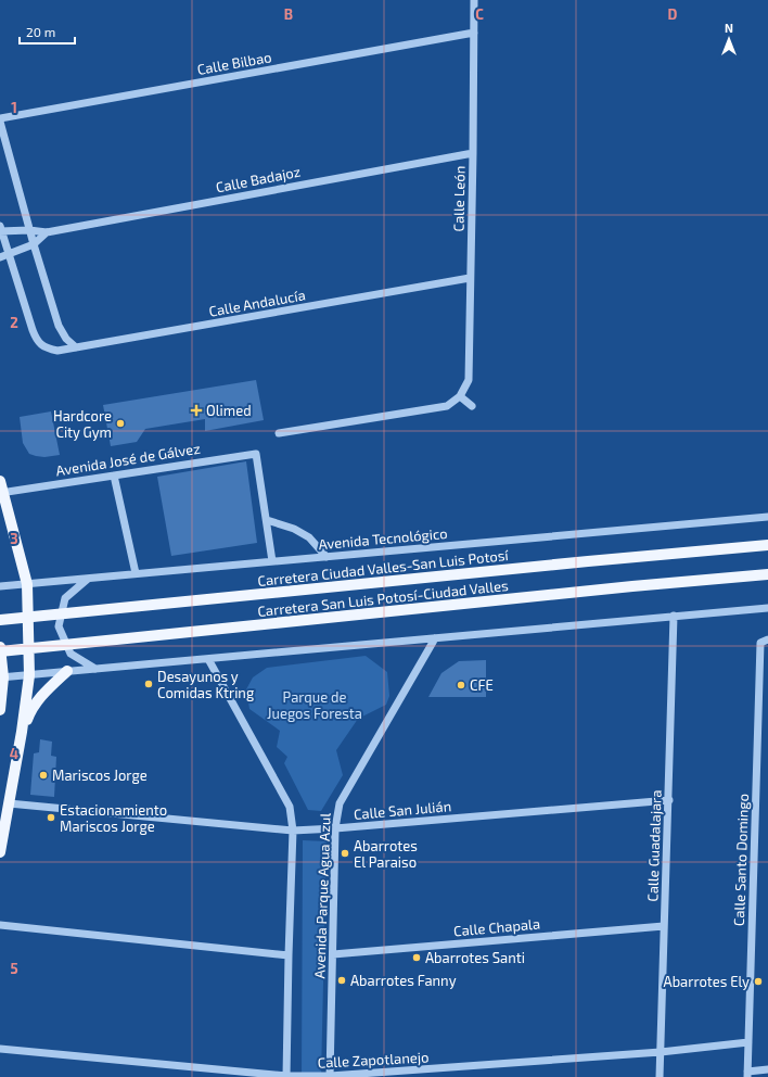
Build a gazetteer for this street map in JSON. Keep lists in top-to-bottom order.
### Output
{
  "streets": {
    "main road": ["Carretera Ciudad Valles-San Luis Potosí", "Carretera San Luis Potosí-Ciudad Valles"],
    "street": [
      "Calle Bilbao",
      "Calle Badajoz",
      "Calle León",
      "Calle Andalucía",
      "Avenida José de Gálvez",
      "Avenida Tecnológico",
      "Calle San Julián",
      "Calle Guadalajara",
      "Calle Santo Domingo",
      "Avenida Parque Agua Azul",
      "Calle Chapala",
      "Calle Zapotlanejo"
    ]
  },
  "crossings": [
    ["Calle Bilbao", "Calle León"],
    ["Calle Badajoz", "Calle León"],
    ["Calle León", "Calle Andalucía"],
    ["Calle San Julián", "Calle Guadalajara"],
    ["Calle San Julián", "Avenida Parque Agua Azul"],
    ["Calle Guadalajara", "Calle Chapala"],
    ["Calle Guadalajara", "Calle Zapotlanejo"],
    ["Calle Santo Domingo", "Calle Zapotlanejo"],
    ["Avenida Parque Agua Azul", "Calle Chapala"],
    ["Avenida Parque Agua Azul", "Calle Zapotlanejo"]
  ],
  "parks": ["Parque de Juegos Foresta"],
  "places": {
    "health": ["Olimed"],
    "other": [
      "Hardcore City Gym",
      "Desayunos y Comidas Ktring",
      "CFE",
      "Mariscos Jorge",
      "Estacionamiento Mariscos Jorge",
      "Abarrotes El Paraiso",
      "Abarrotes Santi",
      "Abarrotes Fanny",
      "Abarrotes Ely"
    ]
  },
  "scale_bar": "20 m",
  "north": "top",
  "grid": {
    "columns": ["B", "C", "D"],
    "rows": [
      "1",
      "2",
      "3",
      "4",
      "5"
    ]
  }
}
